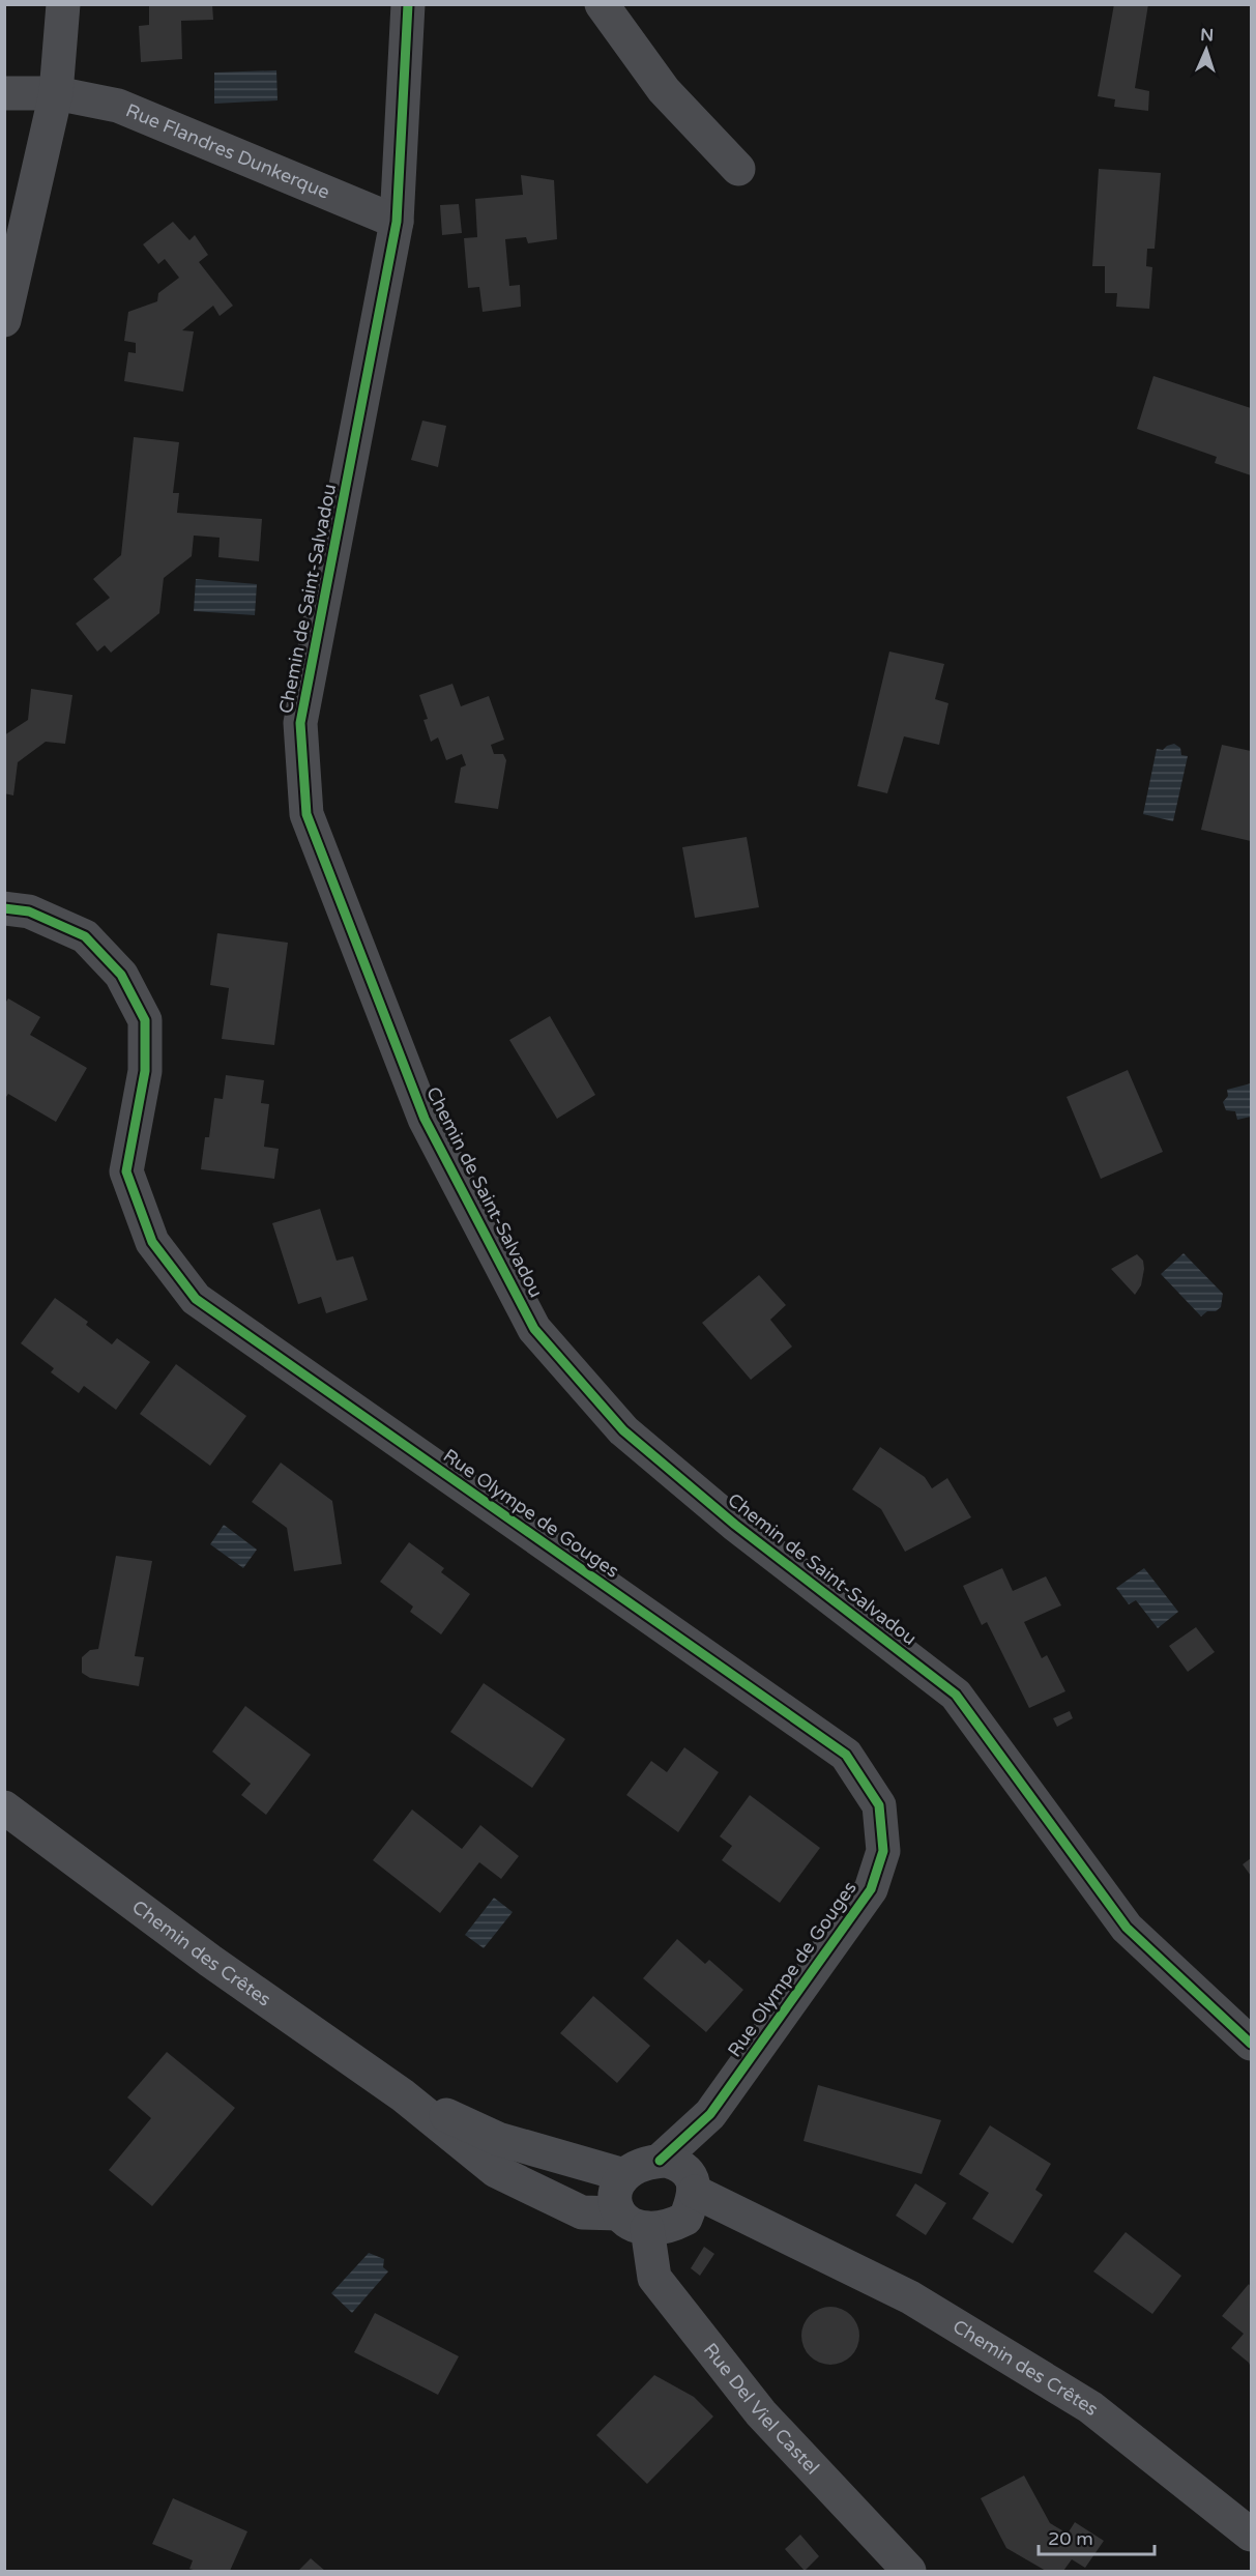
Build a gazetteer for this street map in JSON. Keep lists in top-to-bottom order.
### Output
{
  "streets": {
    "street": [
      "Rue Flandres Dunkerque",
      "Chemin de Saint-Salvadou",
      "Rue Olympe de Gouges",
      "Chemin des Crêtes",
      "Rue Del Viel Castel"
    ]
  },
  "crossings": [
    ["Rue Flandres Dunkerque", "Chemin de Saint-Salvadou"],
    ["Rue Olympe de Gouges", "Chemin des Crêtes"],
    ["Rue Olympe de Gouges", "Rue Del Viel Castel"],
    ["Chemin des Crêtes", "Rue Del Viel Castel"]
  ],
  "scale_bar": "20 m",
  "north": "top"
}
